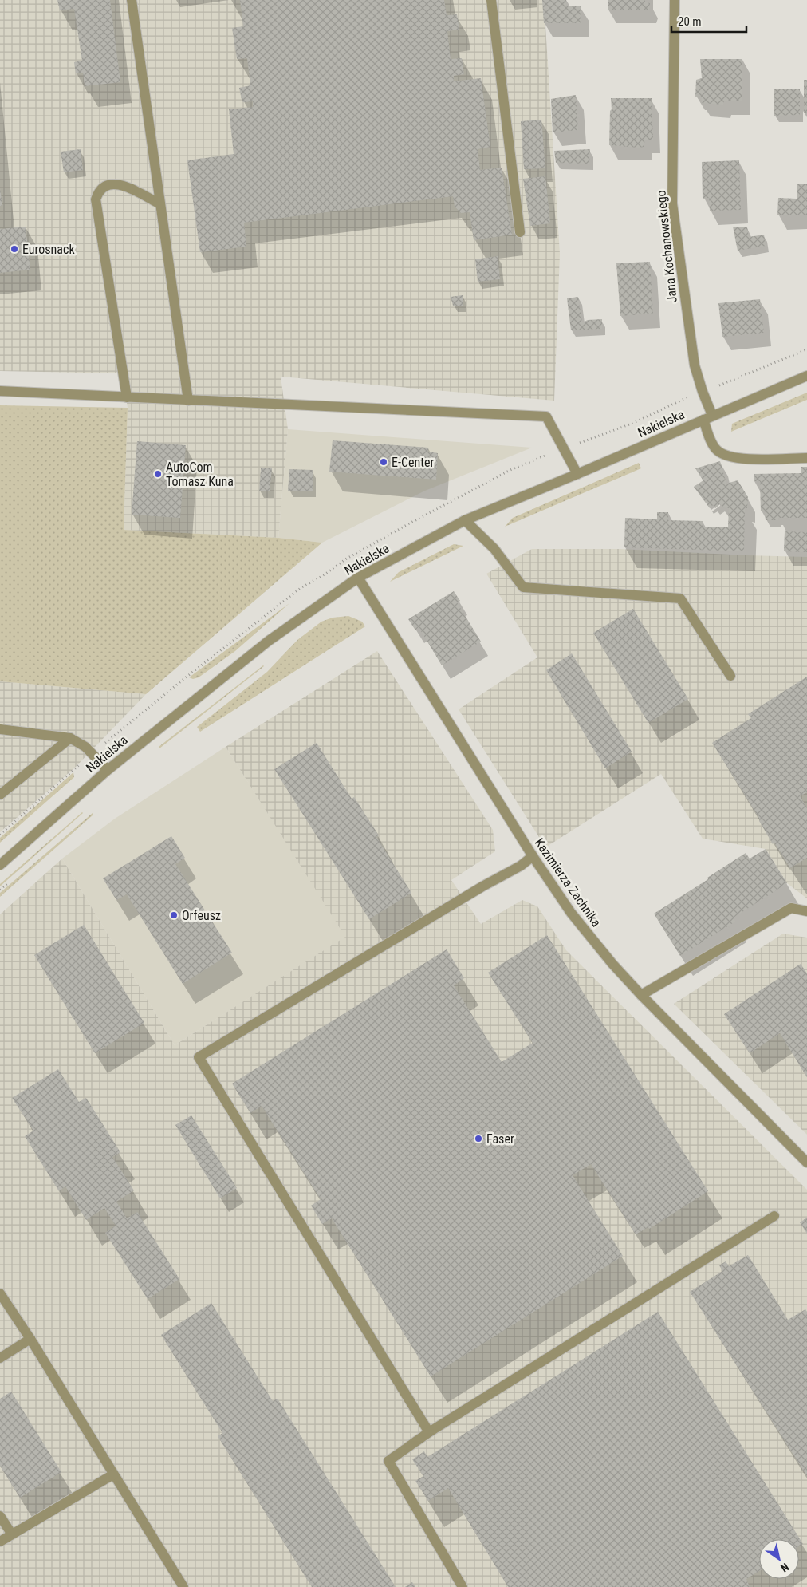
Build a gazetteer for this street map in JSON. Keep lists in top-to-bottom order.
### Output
{
  "streets": {
    "street": ["Jana Kochanowskiego", "Nakielska", "Kazimierza Zachnika"]
  },
  "crossings": [
    ["Jana Kochanowskiego", "Nakielska"],
    ["Nakielska", "Kazimierza Zachnika"]
  ],
  "places": [
    "Eurosnack",
    "E-Center",
    "AutoCom Tomasz Kuna",
    "Orfeusz",
    "Faser"
  ],
  "scale_bar": "20 m",
  "north": "bottom right"
}
